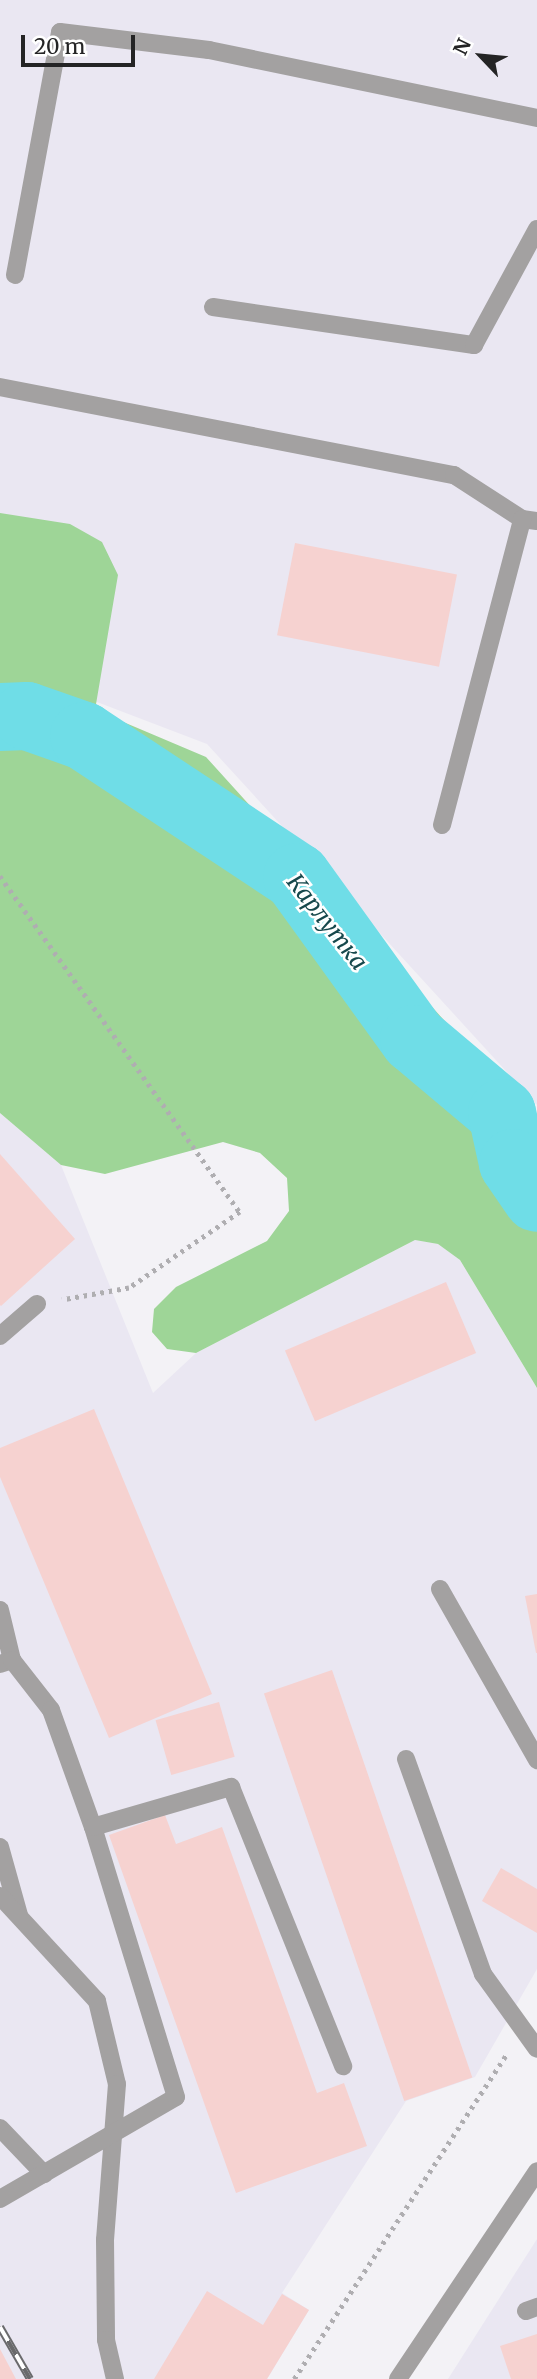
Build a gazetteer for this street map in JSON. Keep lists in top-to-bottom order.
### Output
{
  "water": ["Карлутка"],
  "scale_bar": "20 m",
  "north": "top left"
}
